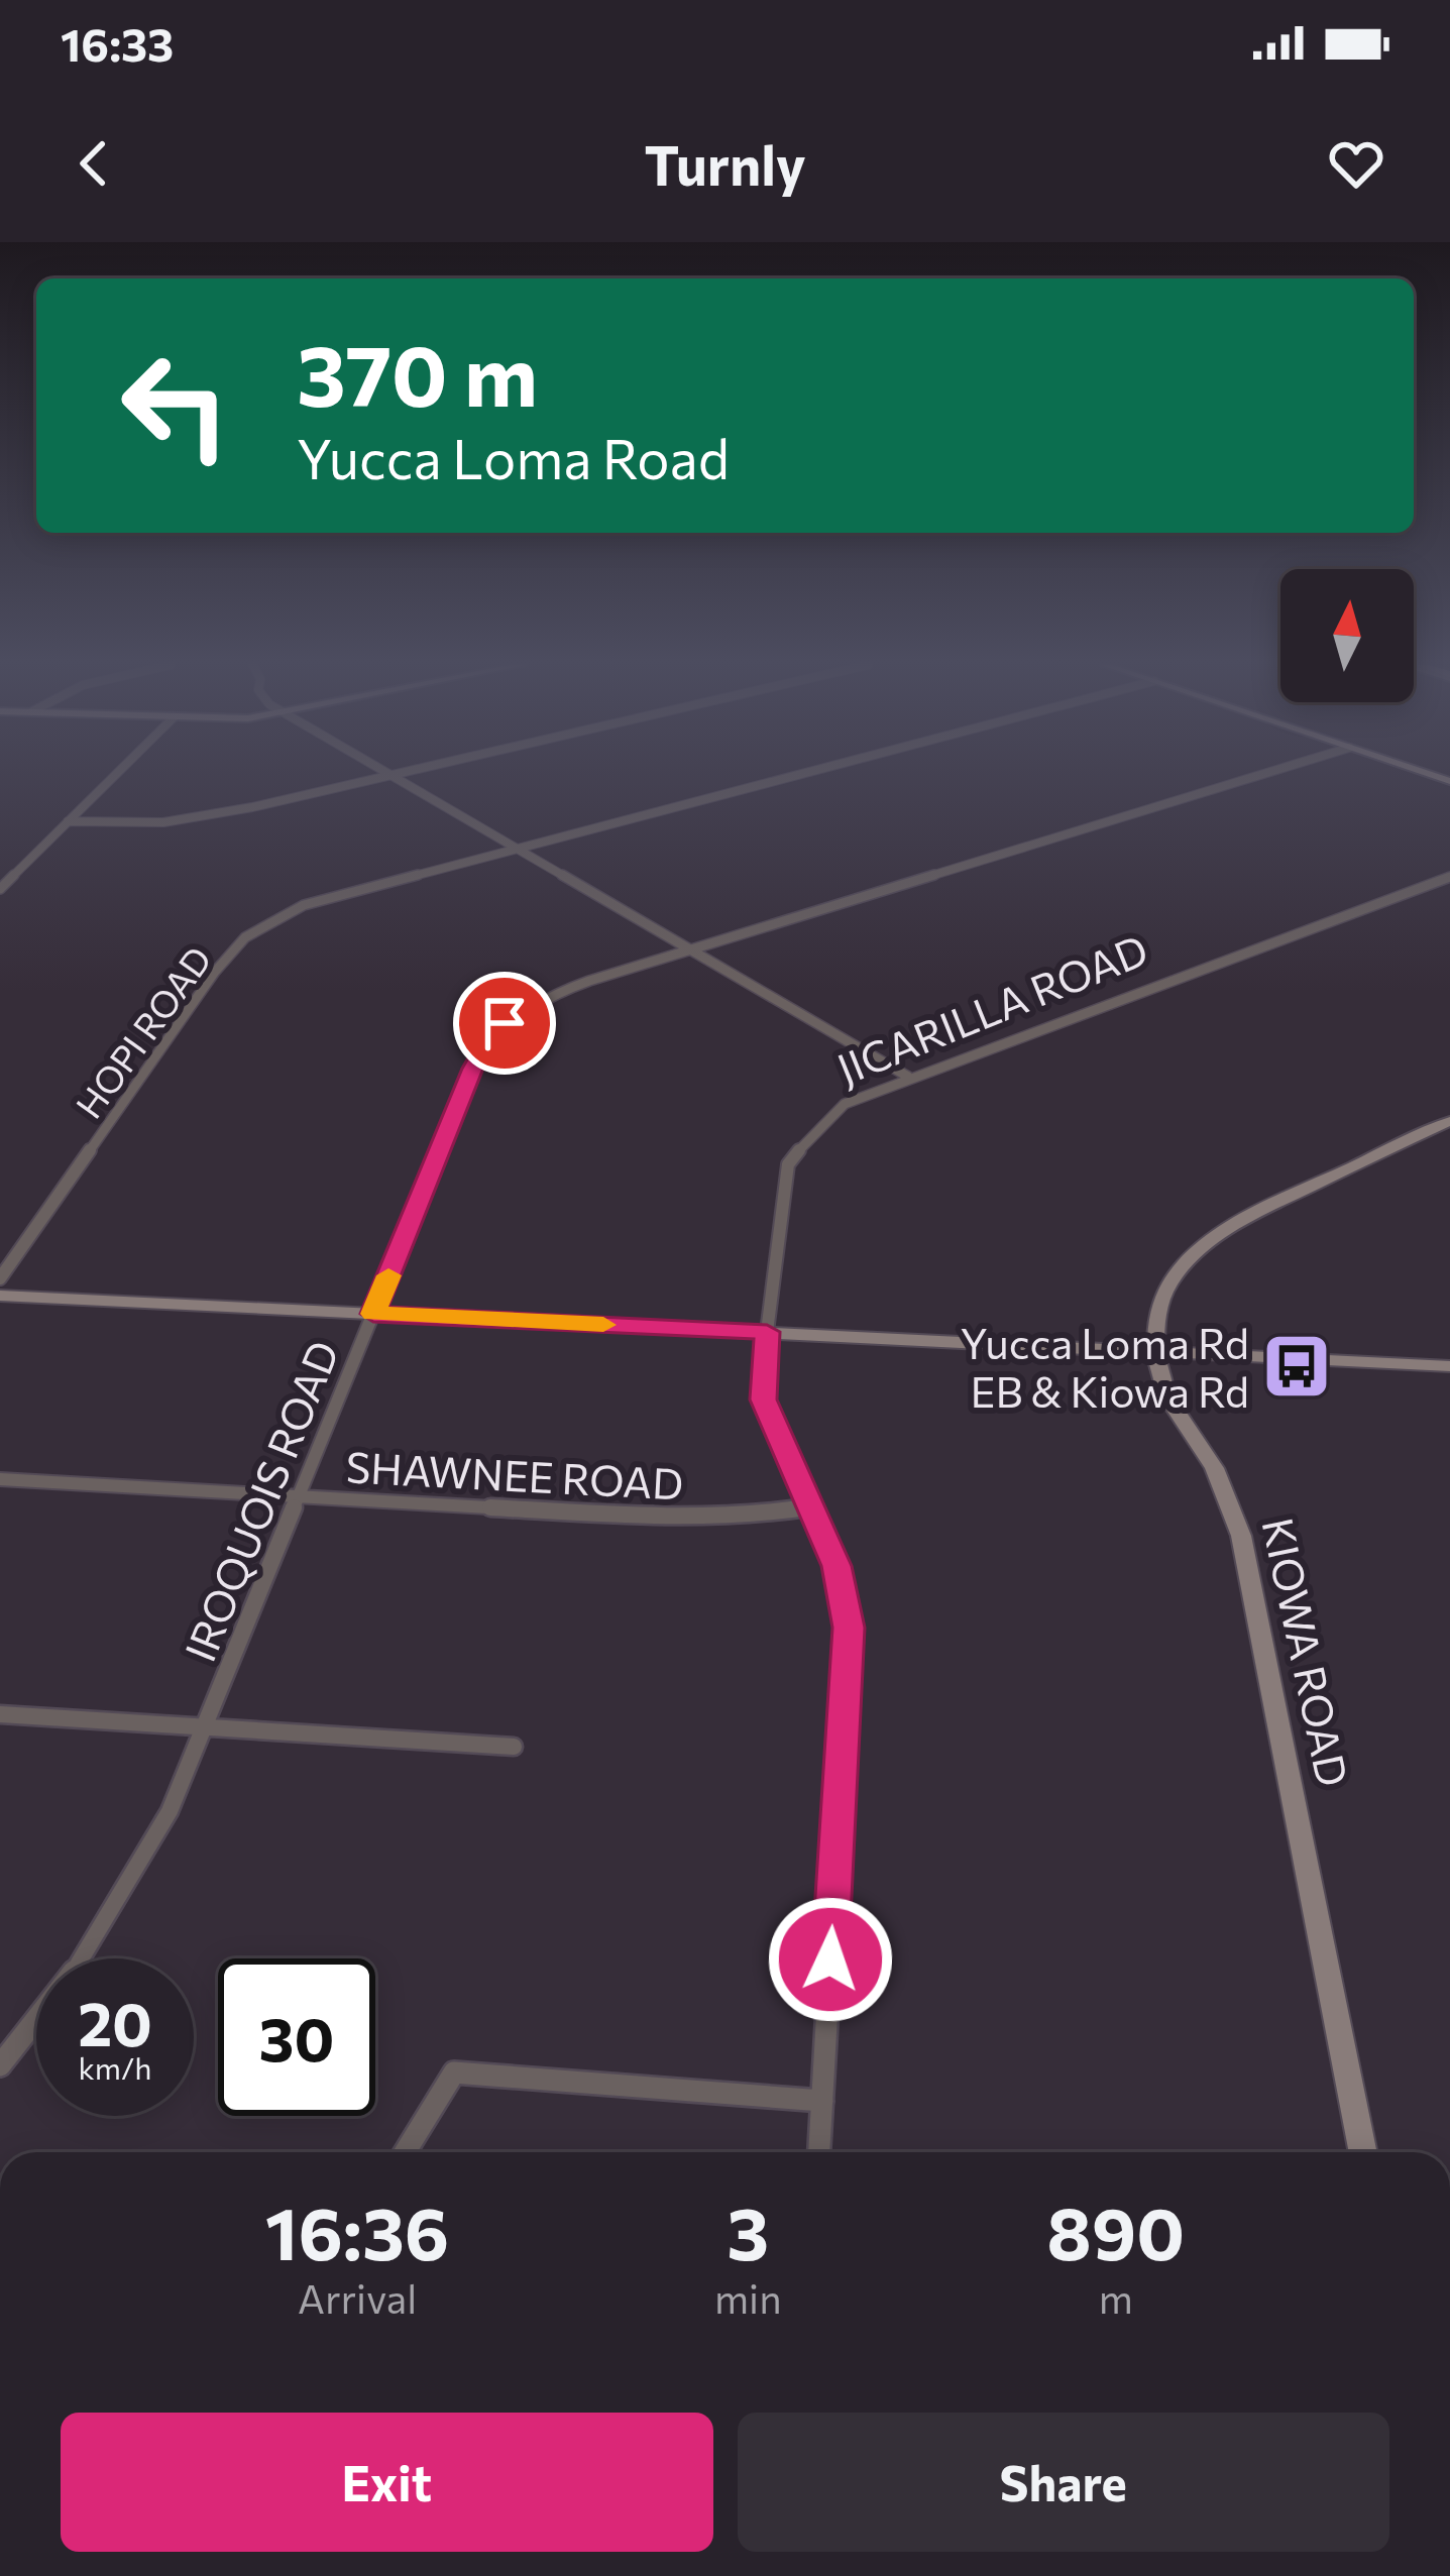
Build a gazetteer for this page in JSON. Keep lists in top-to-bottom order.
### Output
{
  "streets": {
    "street": [
      "JICARILLA ROAD",
      "HOPI ROAD",
      "SHAWNEE ROAD",
      "IROQUOIS ROAD",
      "KIOWA ROAD"
    ]
  },
  "crossings": [
    ["JICARILLA ROAD", "SHAWNEE ROAD"],
    ["SHAWNEE ROAD", "IROQUOIS ROAD"]
  ],
  "places": {
    "bus stop": ["Yucca Loma Rd EB & Kiowa Rd"]
  },
  "north": "top",
  "page": {
    "status": "16:33",
    "header": "Turnly",
    "turn": ["370 m", "Yucca Loma Road"],
    "speed": "20 km/h",
    "limit": "30",
    "eta": [
      "16:36",
      "Arrival",
      "3",
      "min",
      "890",
      "m"
    ],
    "buttons": ["Exit", "Share"]
  }
}
